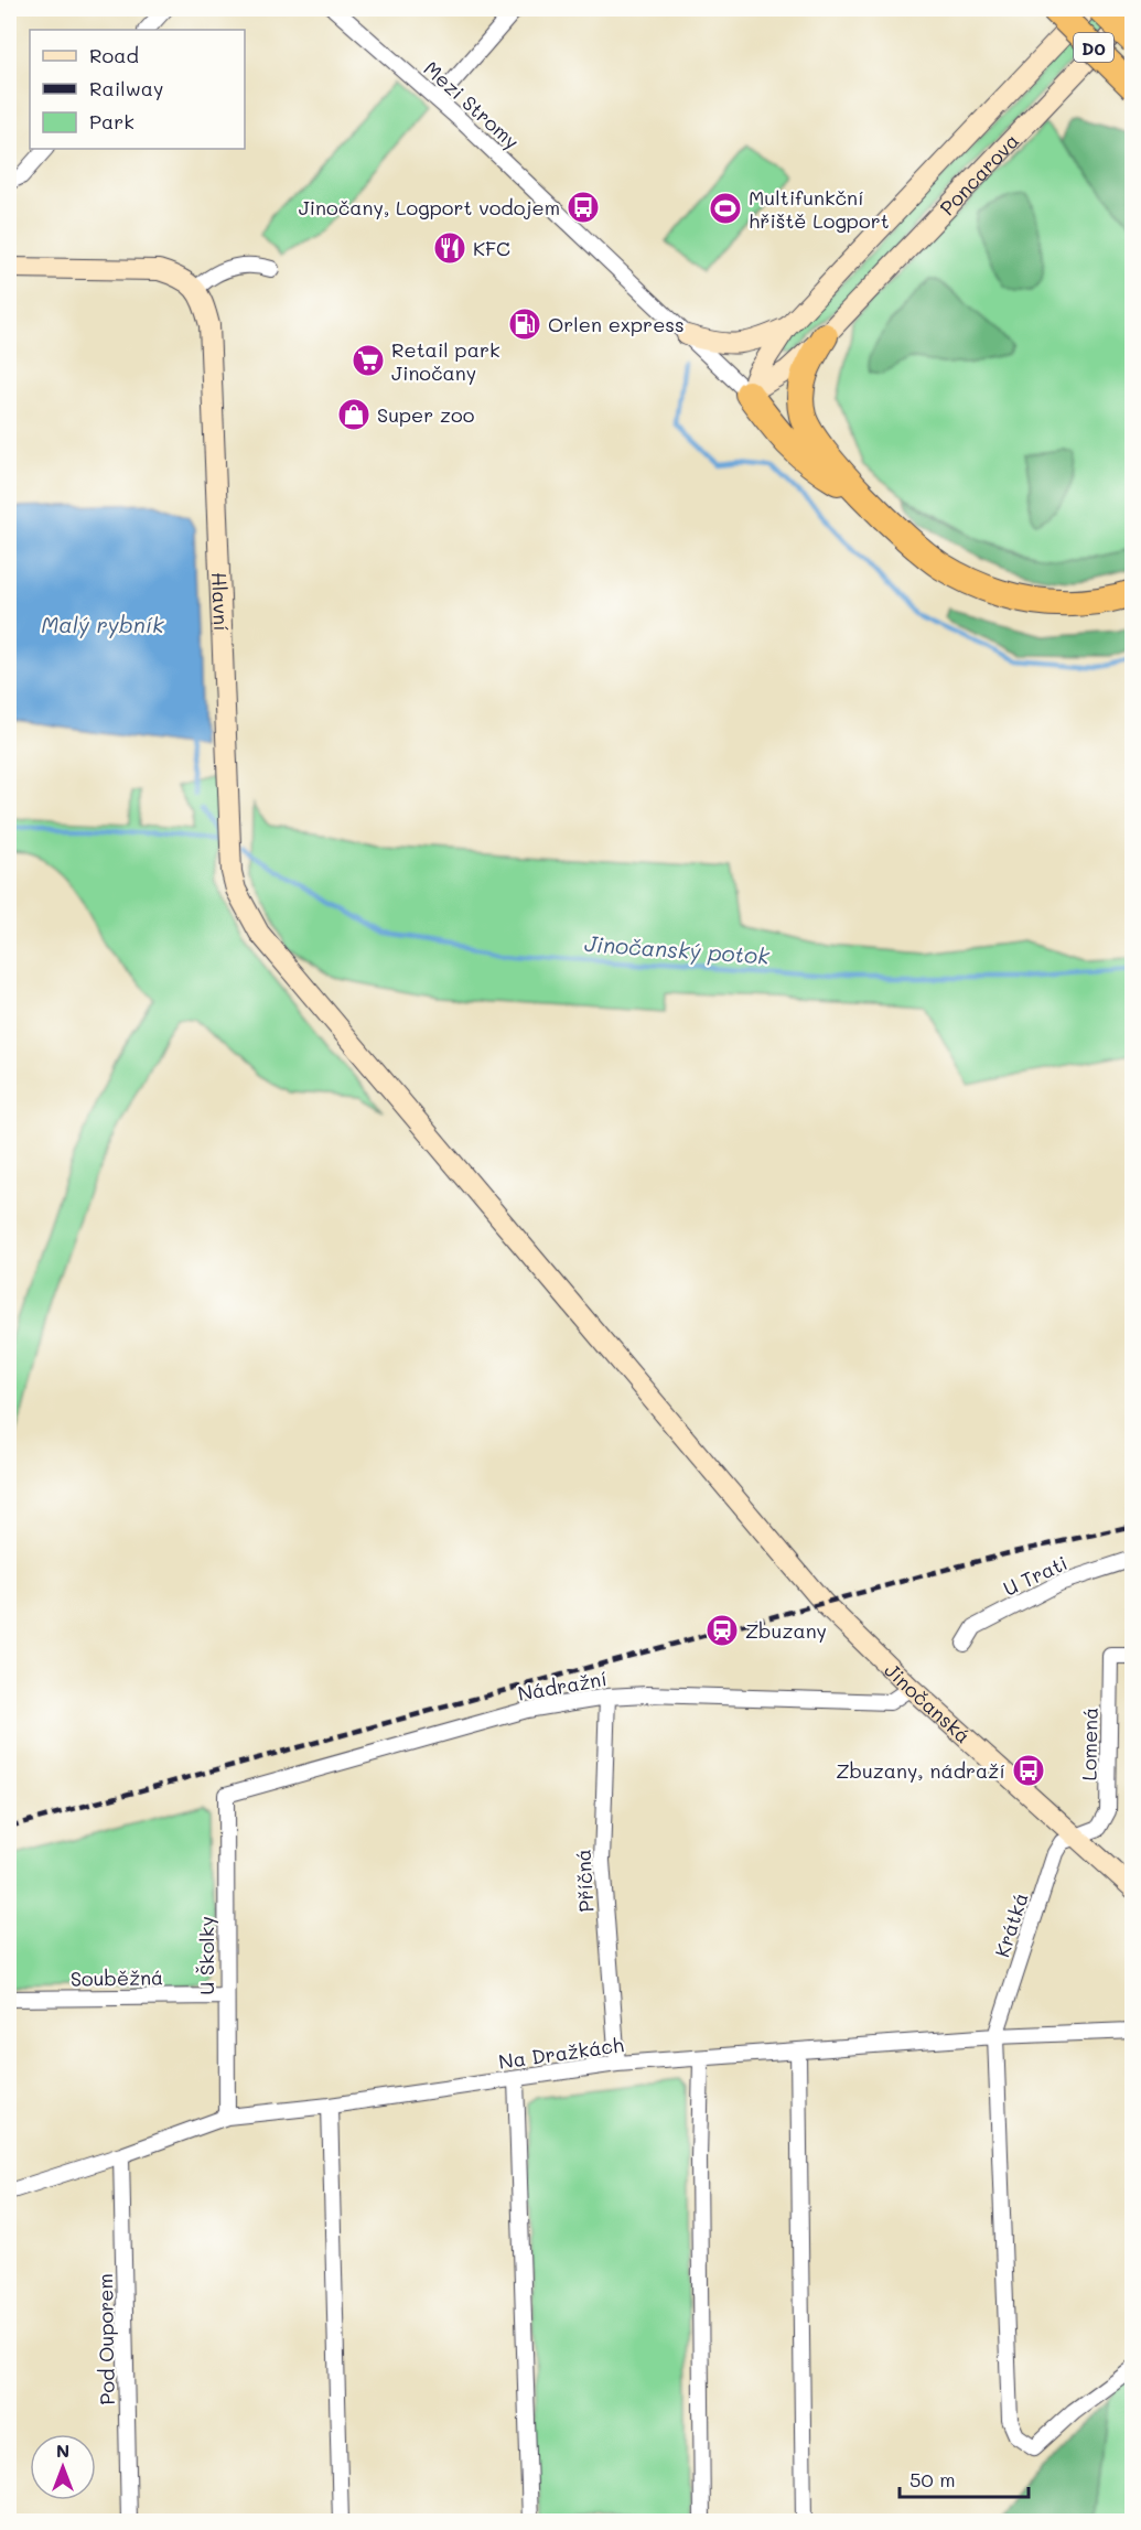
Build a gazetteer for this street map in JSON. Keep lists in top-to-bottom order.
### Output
{
  "streets": {
    "highway": ["D0"],
    "street": [
      "Mezi Stromy",
      "Poncarova",
      "Hlavní",
      "U Trati",
      "Nádražní",
      "Jinočanská",
      "Lomená",
      "Příčná",
      "Krátká",
      "U Školky",
      "Souběžná",
      "Na Dražkách",
      "Pod Ouporem"
    ]
  },
  "crossings": [
    ["Mezi Stromy", "Poncarova"],
    ["Hlavní", "Jinočanská"],
    ["Nádražní", "Jinočanská"],
    ["Nádražní", "Příčná"],
    ["Nádražní", "U Školky"],
    ["Jinočanská", "Lomená"],
    ["Jinočanská", "Krátká"],
    ["Lomená", "Krátká"],
    ["Příčná", "Na Dražkách"],
    ["Krátká", "Na Dražkách"],
    ["U Školky", "Souběžná"],
    ["U Školky", "Na Dražkách"],
    ["Na Dražkách", "Pod Ouporem"]
  ],
  "water": ["Malý rybník", "Jinočanský potok"],
  "places": {
    "bus stop": ["Jinočany, Logport vodojem", "Zbuzany, nádraží"],
    "sports": ["Multifunkční hřiště Logport"],
    "restaurant": ["KFC"],
    "fuel station": ["Orlen express"],
    "supermarket": ["Retail park Jinočany"],
    "shop": ["Super zoo"],
    "station": ["Zbuzany"]
  },
  "legend": ["Road", "Railway", "Park"],
  "scale_bar": "50 m",
  "north": "top"
}
